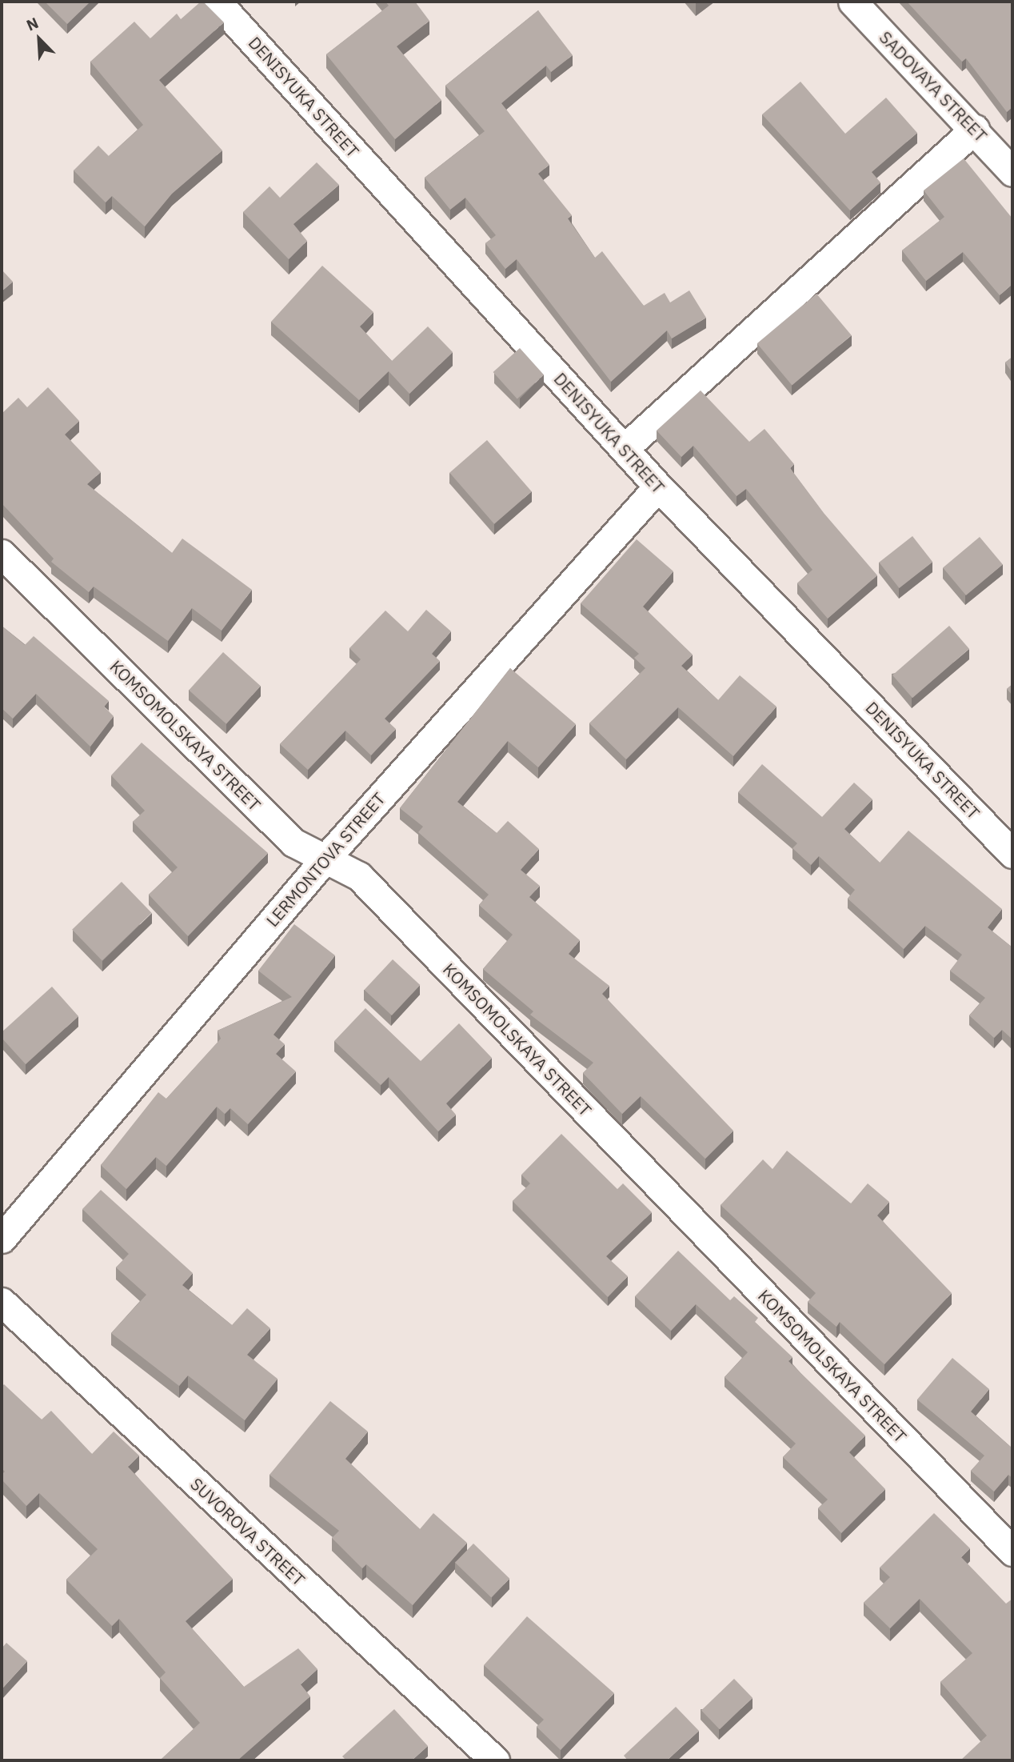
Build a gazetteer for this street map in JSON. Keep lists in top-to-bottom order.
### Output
{
  "streets": {
    "street": [
      "SADOVAYA STREET",
      "DENISYUKA STREET",
      "KOMSOMOLSKAYA STREET",
      "LERMONTOVA STREET",
      "SUVOROVA STREET"
    ]
  },
  "crossings": [
    ["DENISYUKA STREET", "LERMONTOVA STREET"],
    ["KOMSOMOLSKAYA STREET", "LERMONTOVA STREET"]
  ],
  "north": "top left"
}
